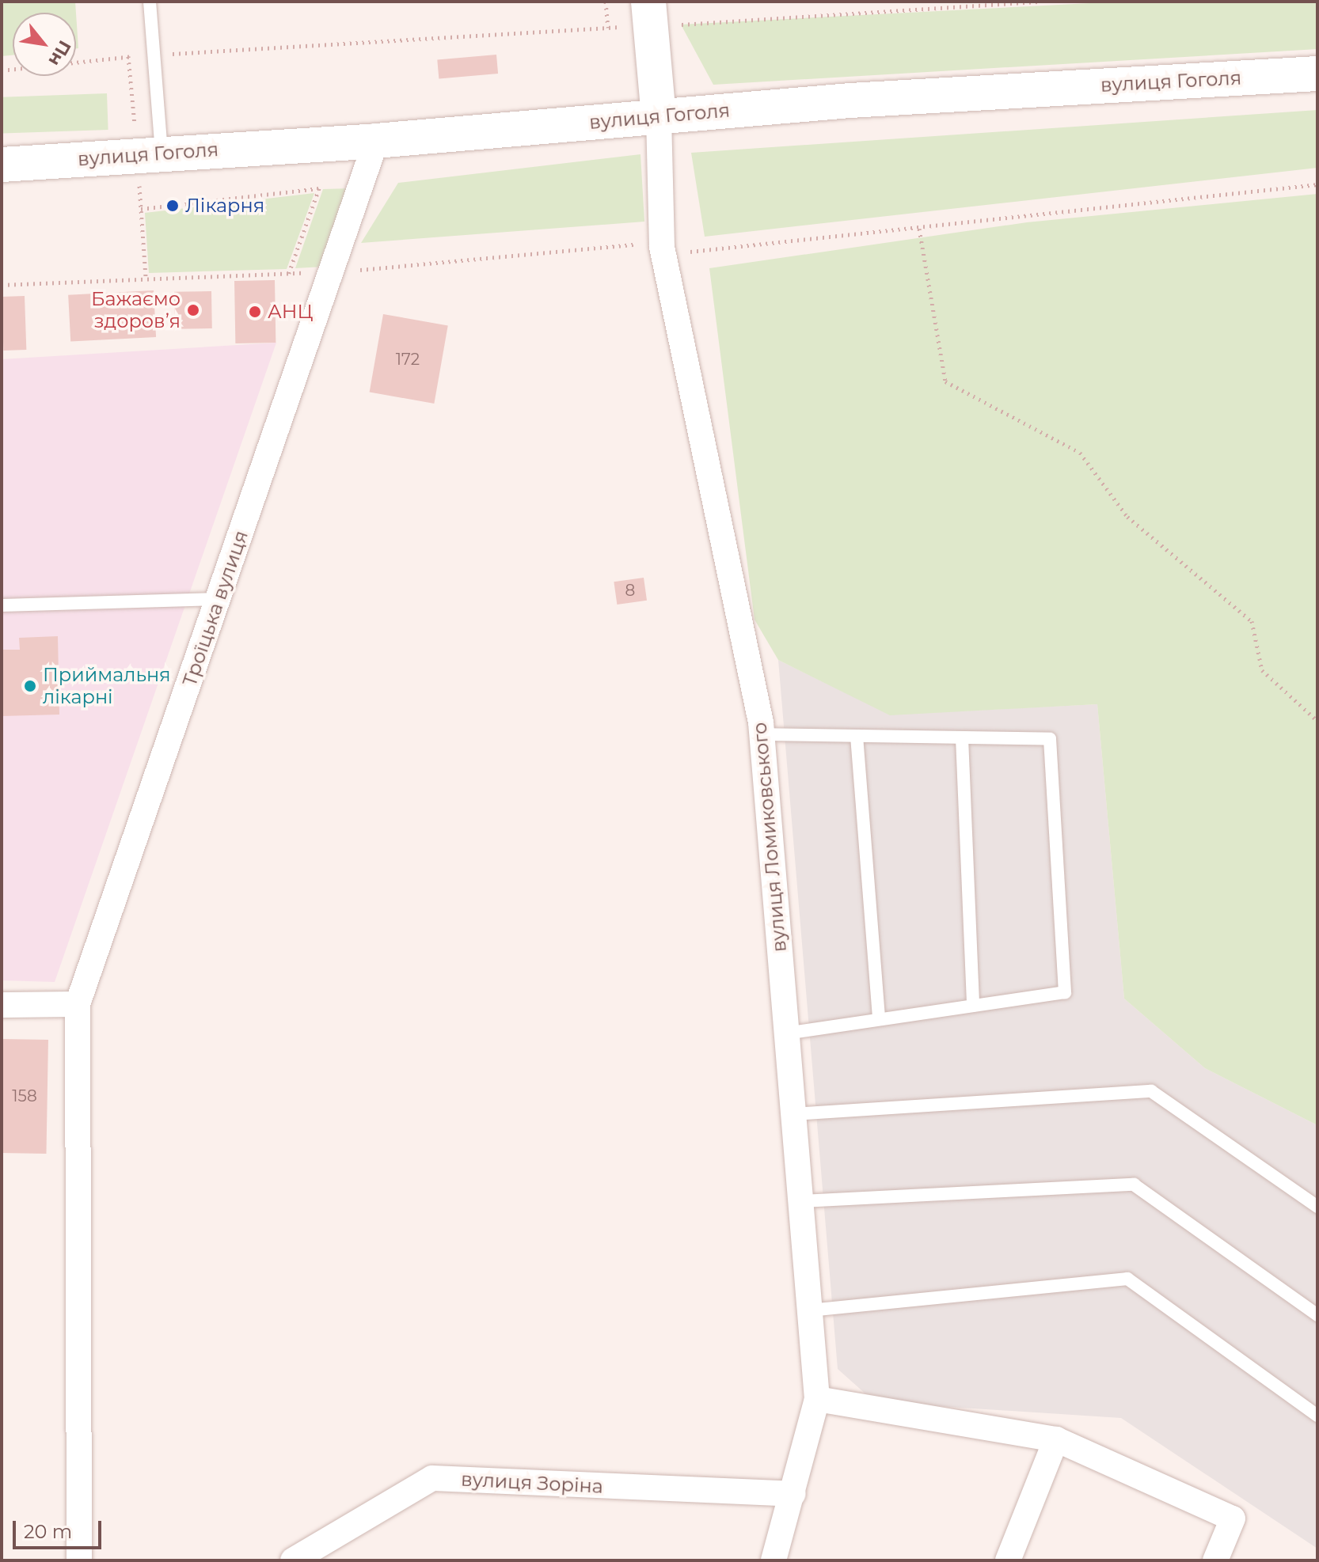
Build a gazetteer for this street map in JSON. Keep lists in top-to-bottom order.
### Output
{
  "streets": {
    "street": [
      "вулиця Гоголя",
      "Троїцька вулиця",
      "вулиця Ломиковського",
      "вулиця Зоріна"
    ]
  },
  "crossings": [
    ["вулиця Гоголя", "Троїцька вулиця"],
    ["вулиця Гоголя", "вулиця Ломиковського"],
    ["вулиця Ломиковського", "вулиця Зоріна"]
  ],
  "places": [
    "Лікарня",
    "Бажаємо здоровʼя",
    "АНЦ",
    "Приймальня лікарні"
  ],
  "house_numbers": ["172", "8", "158"],
  "scale_bar": "20 m",
  "north": "bottom right"
}
